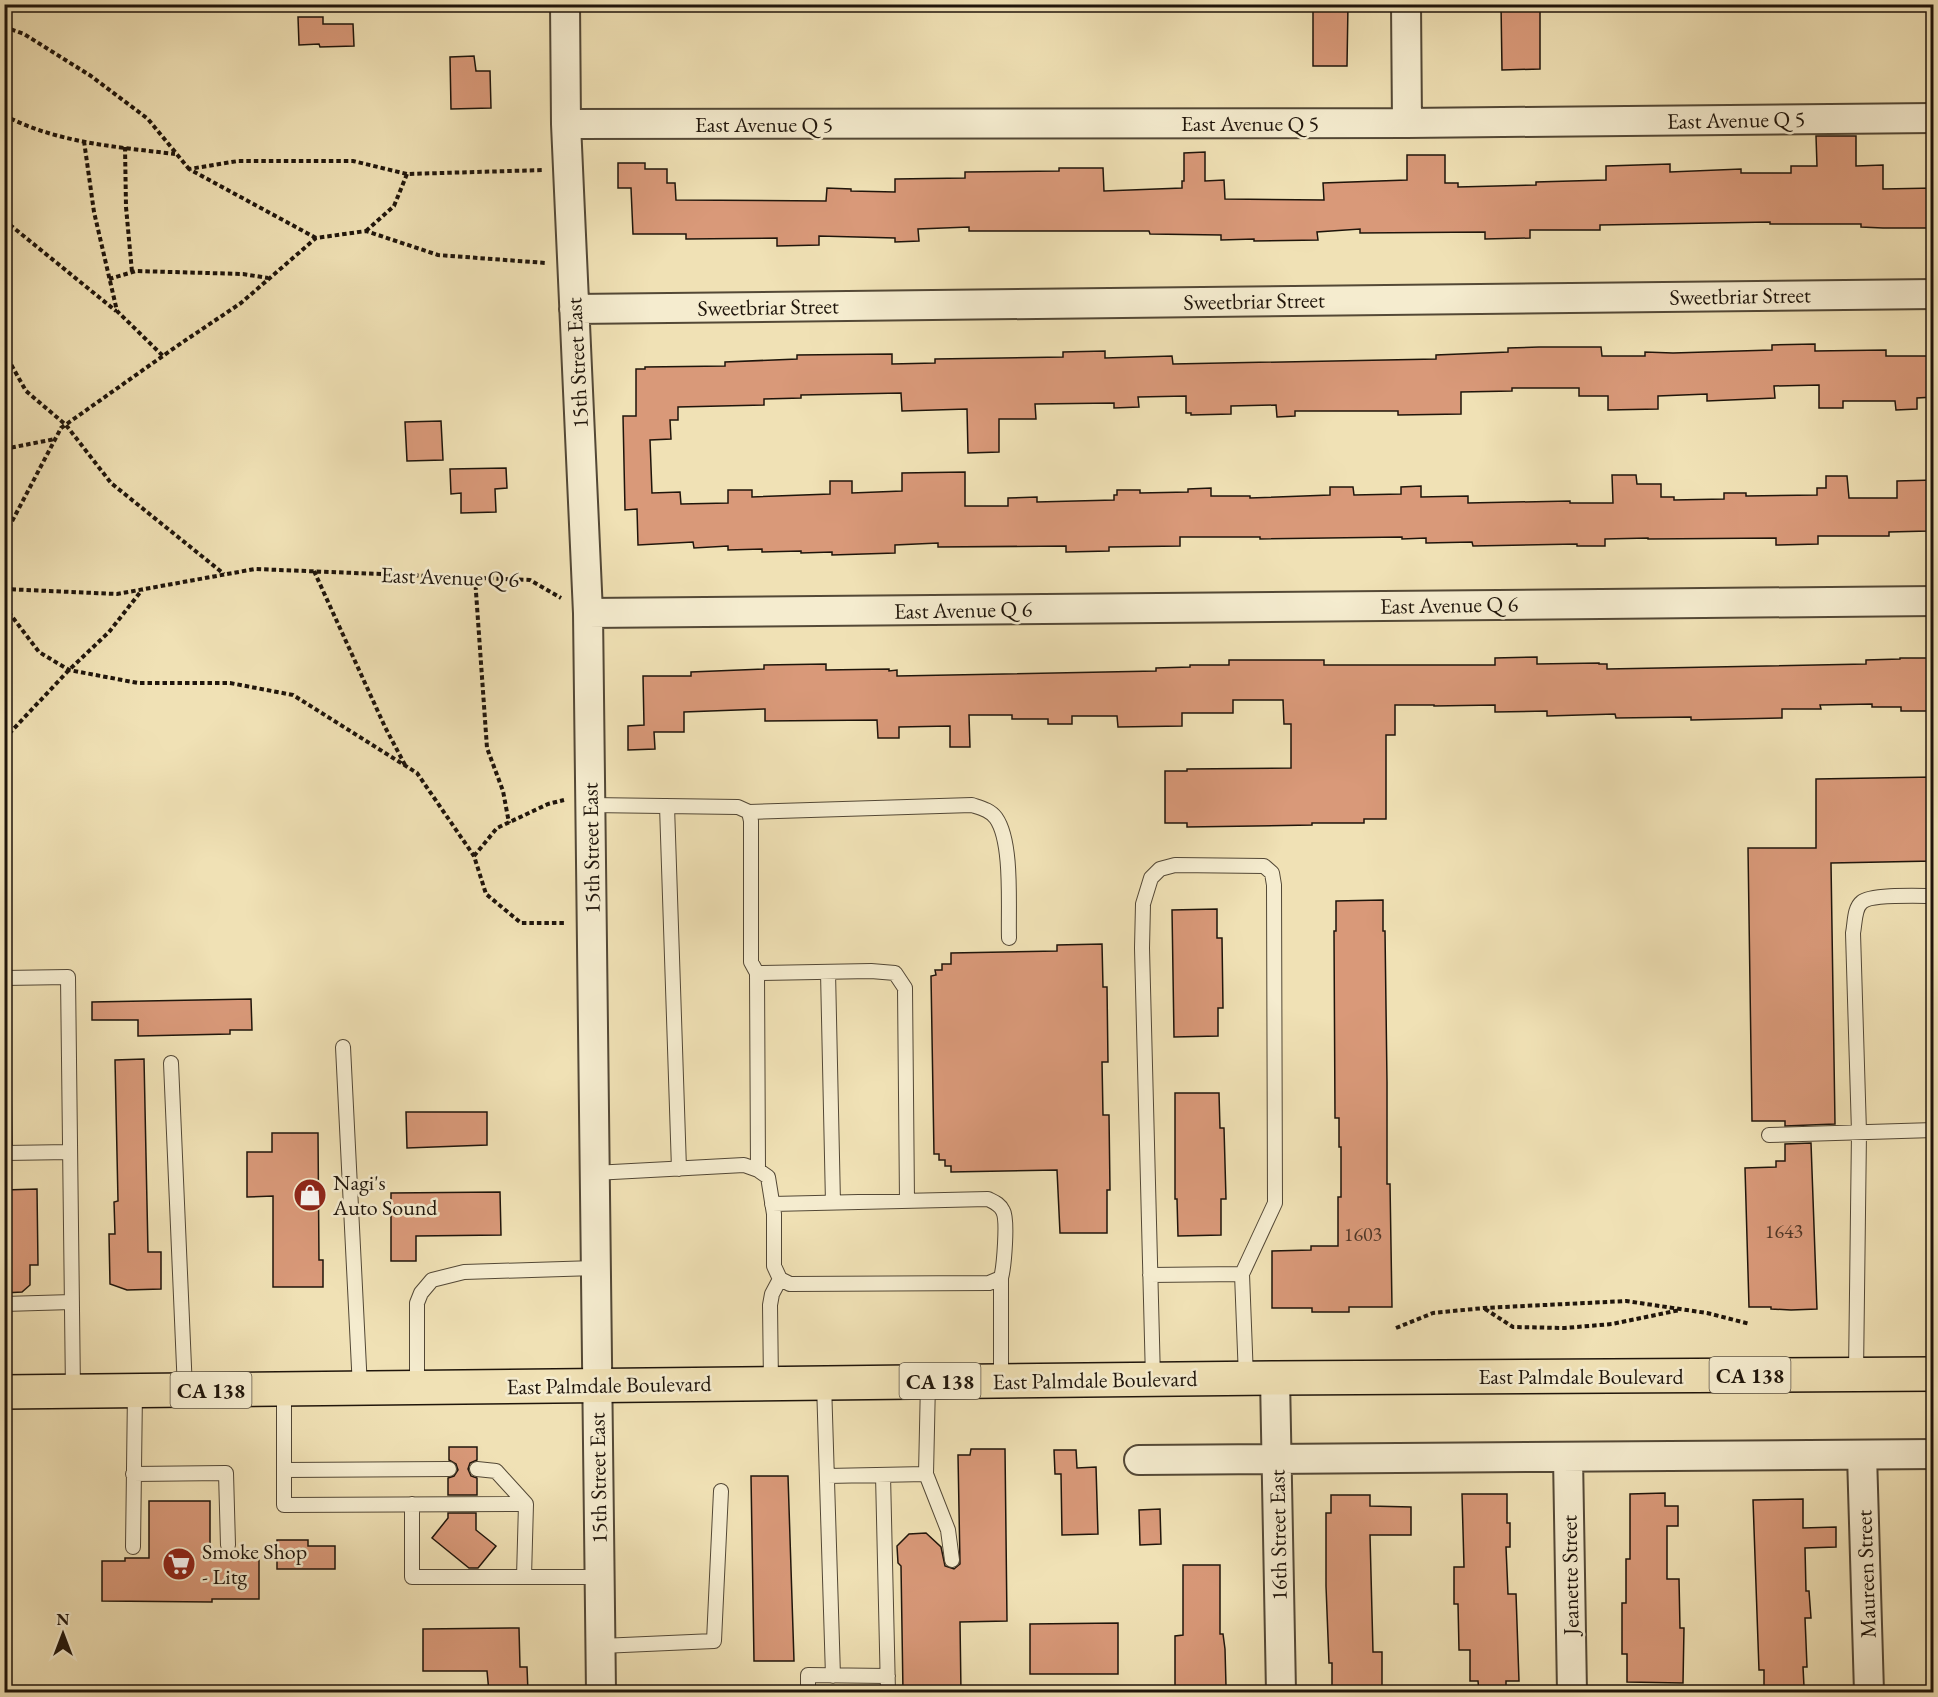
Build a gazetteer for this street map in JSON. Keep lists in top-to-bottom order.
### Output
{
  "streets": {
    "highway": ["CA 138", "East Palmdale Boulevard"],
    "street": [
      "East Avenue Q 5",
      "Sweetbriar Street",
      "15th Street East",
      "East Avenue Q 6",
      "16th Street East",
      "Maureen Street",
      "Jeanette Street"
    ]
  },
  "crossings": [
    ["East Avenue Q 5", "15th Street East"],
    ["Sweetbriar Street", "15th Street East"],
    ["15th Street East", "East Avenue Q 6"],
    ["15th Street East", "East Palmdale Boulevard"],
    ["East Palmdale Boulevard", "16th Street East"]
  ],
  "places": {
    "shop": ["Nagi's Auto Sound"],
    "supermarket": ["Smoke Shop - Litg"]
  },
  "house_numbers": ["1643", "1603"],
  "north": "top"
}
